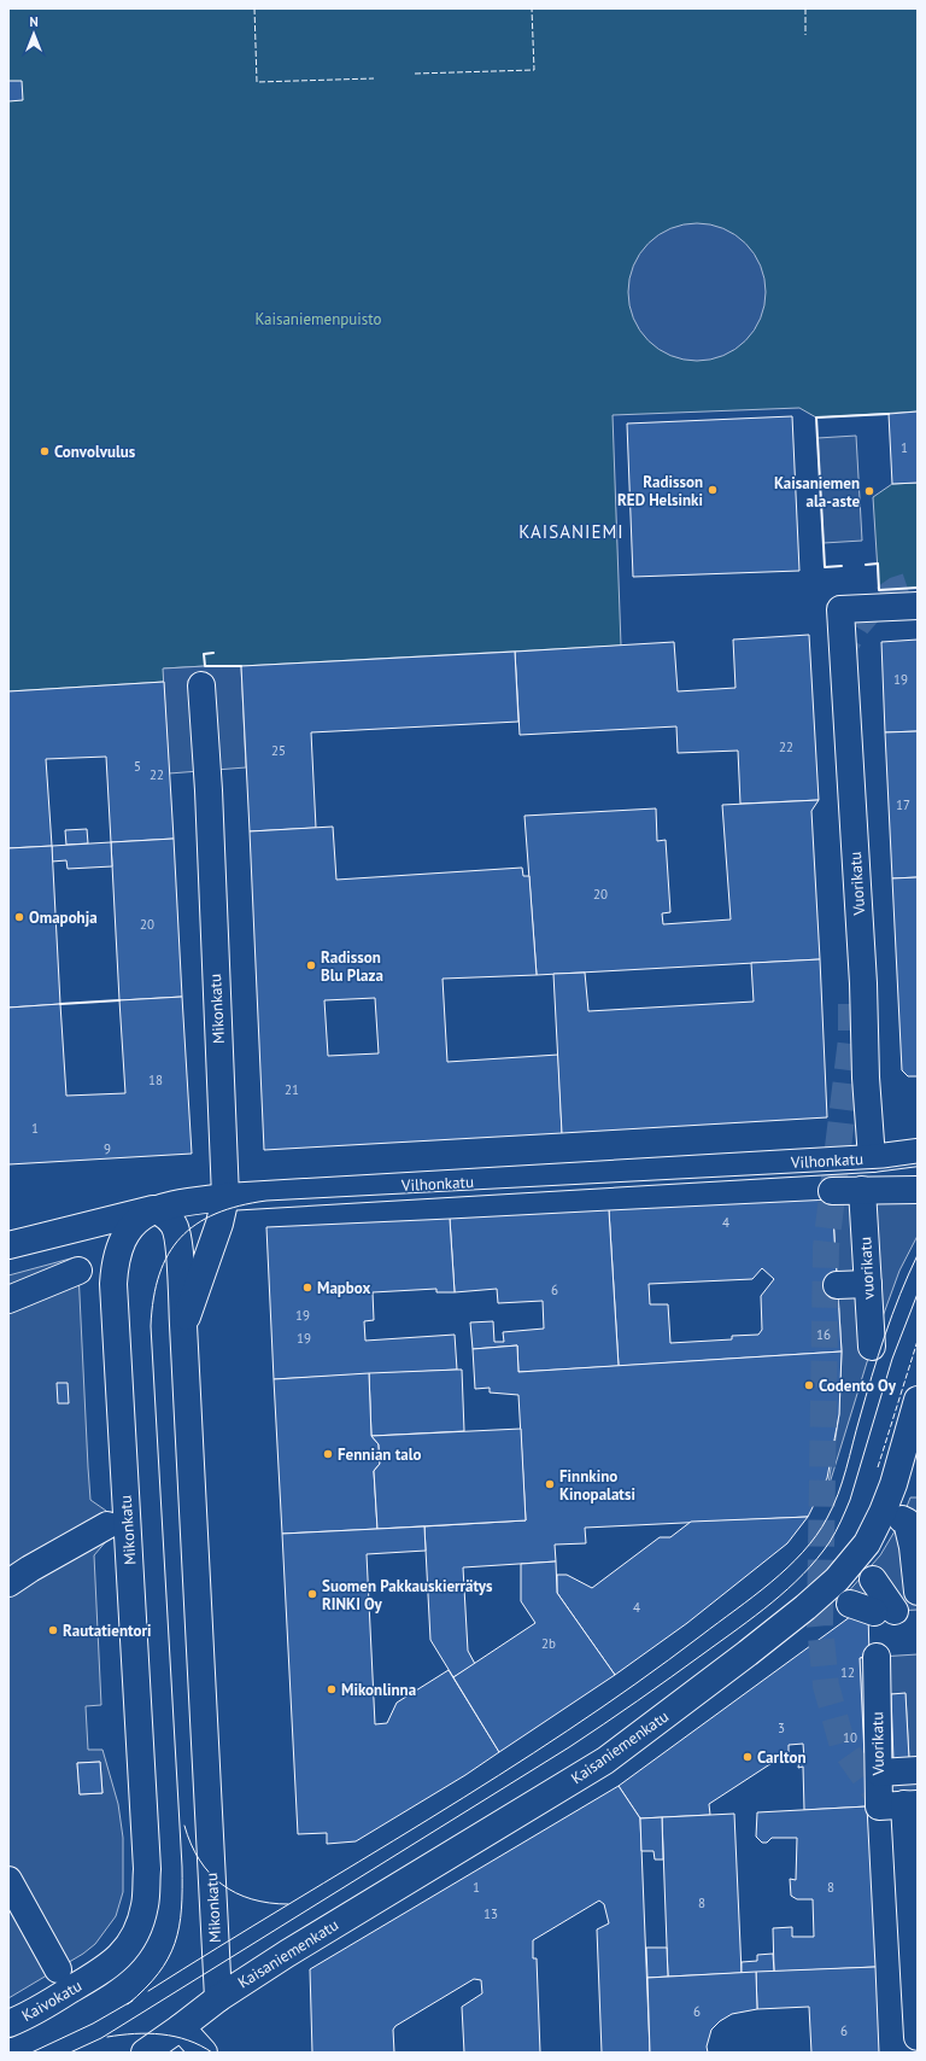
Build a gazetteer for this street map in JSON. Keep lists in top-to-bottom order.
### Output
{
  "streets": {
    "street": [
      "Vuorikatu",
      "Mikonkatu",
      "Vilhonkatu",
      "vuorikatu",
      "Kaisaniemenkatu",
      "Kaivokatu"
    ]
  },
  "crossings": [
    ["Vuorikatu", "Vilhonkatu"],
    ["Mikonkatu", "Vilhonkatu"],
    ["Mikonkatu", "Kaisaniemenkatu"],
    ["Mikonkatu", "Kaivokatu"]
  ],
  "districts": ["KAISANIEMI"],
  "parks": ["Kaisaniemenpuisto"],
  "places": [
    "Convolvulus",
    "Radisson RED Helsinki",
    "Kaisaniemen ala-aste",
    "Omapohja",
    "Radisson Blu Plaza",
    "Mapbox",
    "Codento Oy",
    "Fennian talo",
    "Finnkino Kinopalatsi",
    "Suomen Pakkauskierrätys RINKI Oy",
    "Rautatientori",
    "Mikonlinna",
    "Carlton"
  ],
  "house_numbers": [
    "1",
    "19",
    "22",
    "25",
    "5",
    "22",
    "17",
    "20",
    "20",
    "18",
    "21",
    "1",
    "9",
    "4",
    "6",
    "19",
    "16",
    "19",
    "4",
    "2b",
    "12",
    "3",
    "10",
    "1",
    "8",
    "8",
    "13",
    "6",
    "6"
  ],
  "north": "top"
}
